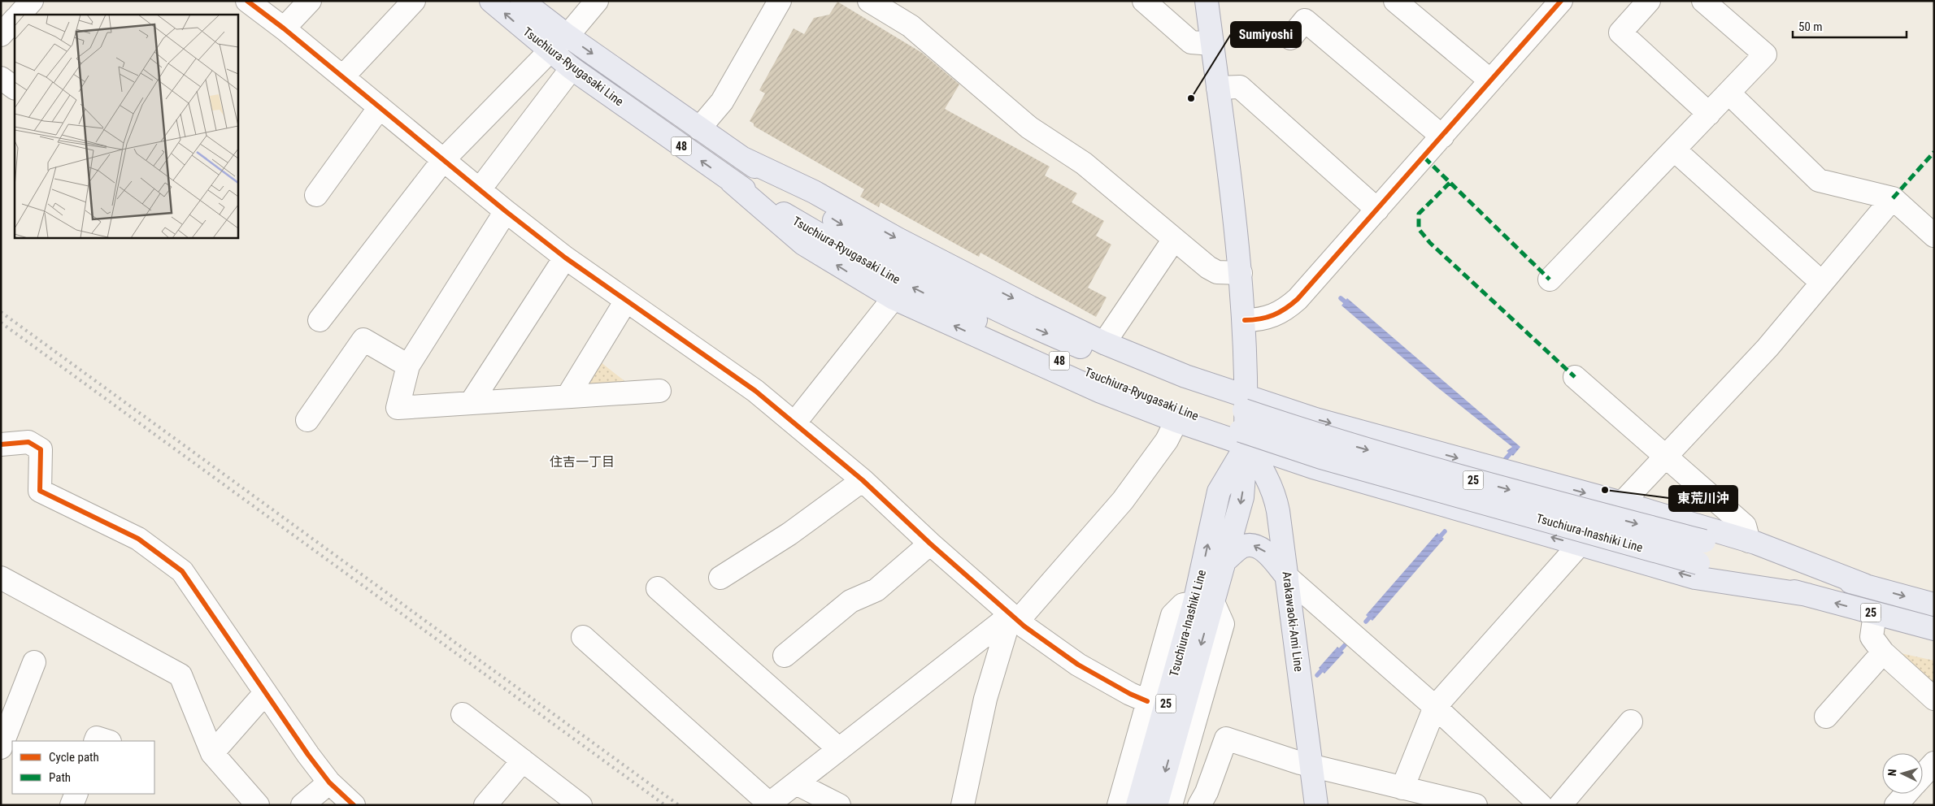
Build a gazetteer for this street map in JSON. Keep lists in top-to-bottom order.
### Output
{
  "streets": {
    "main road": [
      "Tsuchiura-Ryugasaki Line",
      "48",
      "25",
      "Tsuchiura-Inashiki Line",
      "Arakawaoki-Ami Line"
    ]
  },
  "crossings": [
    ["Tsuchiura-Ryugasaki Line", "Tsuchiura-Inashiki Line"],
    ["Tsuchiura-Ryugasaki Line", "Arakawaoki-Ami Line"],
    ["Tsuchiura-Inashiki Line", "Arakawaoki-Ami Line"]
  ],
  "districts": ["住吉一丁目"],
  "places": ["Sumiyoshi", "東荒川沖"],
  "legend": ["Cycle path", "Path"],
  "scale_bar": "50 m",
  "north": "left"
}
